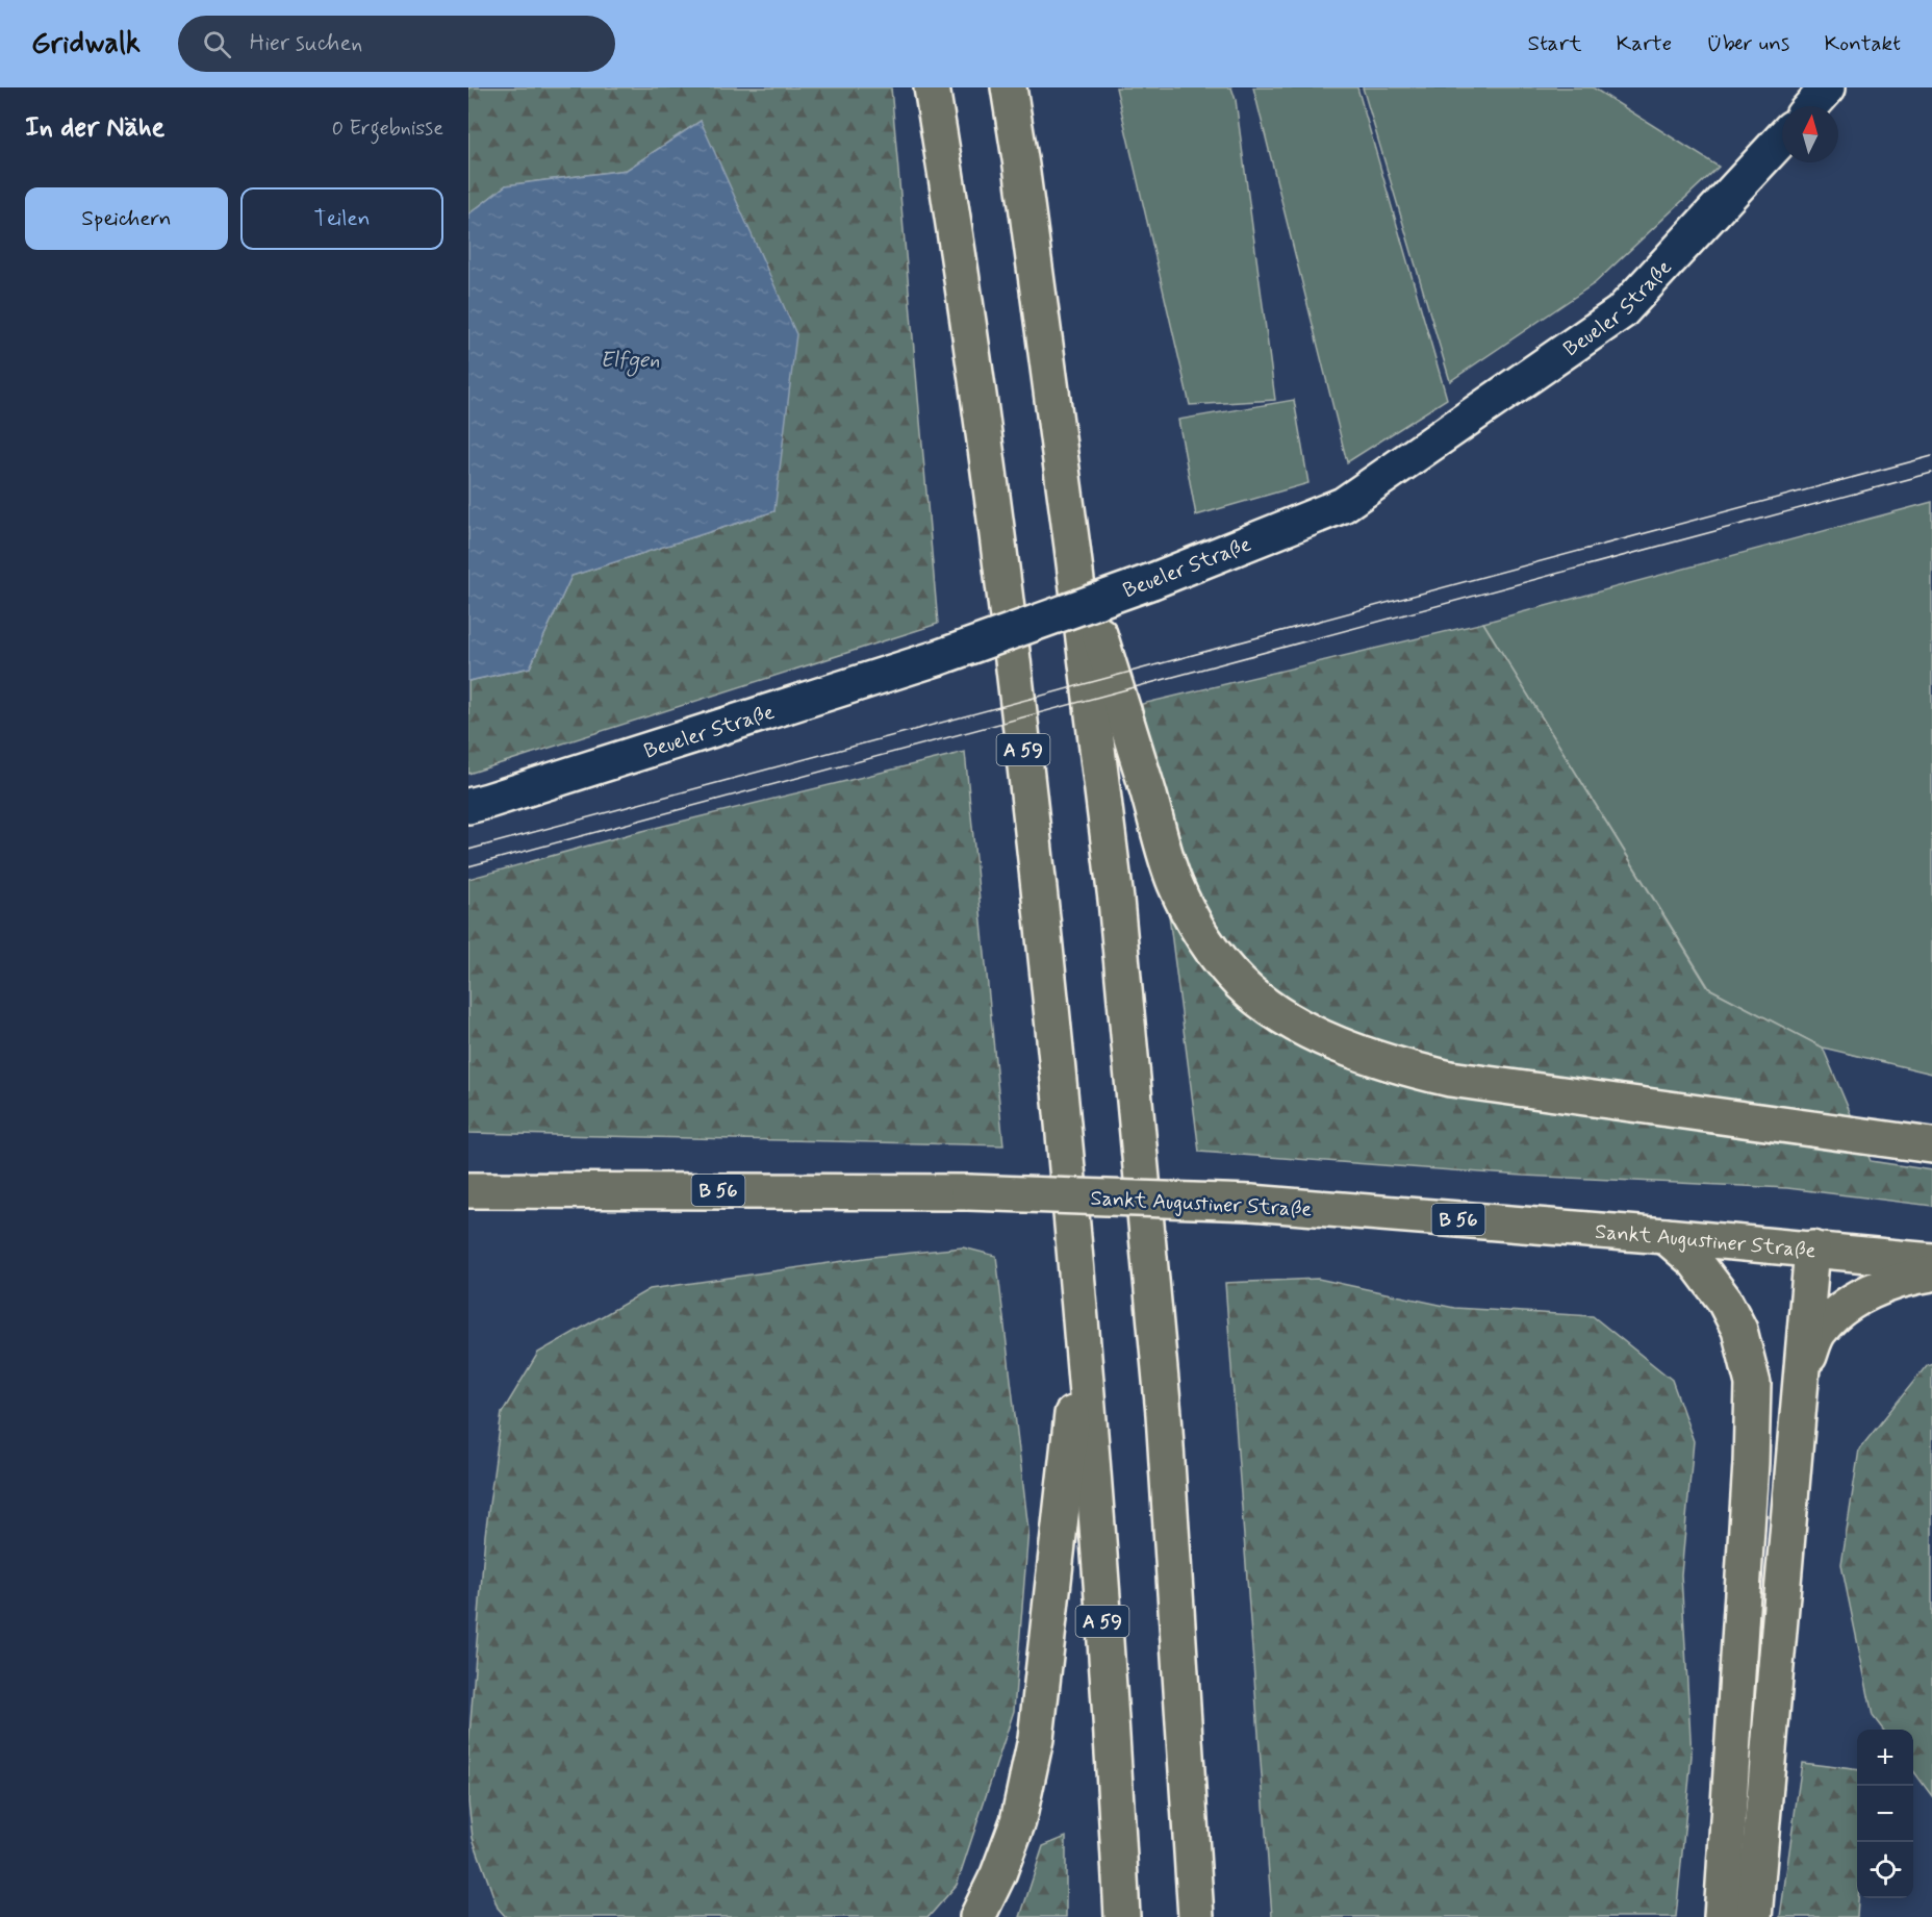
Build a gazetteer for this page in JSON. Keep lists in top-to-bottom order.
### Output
{
  "streets": {
    "main road": ["A 59", "B 56", "Sankt Augustiner Straße"],
    "street": ["Beueler Straße"]
  },
  "water": ["Elfgen"],
  "north": "top",
  "page": {
    "header": "Gridwalk",
    "search": "Hier suchen",
    "nav": [
      "Start",
      "Karte",
      "Über uns",
      "Kontakt"
    ],
    "heading": ["In der Nähe", "0 Ergebnisse"],
    "buttons": ["Speichern", "Teilen"],
    "map_buttons": ["+", "−"]
  }
}
